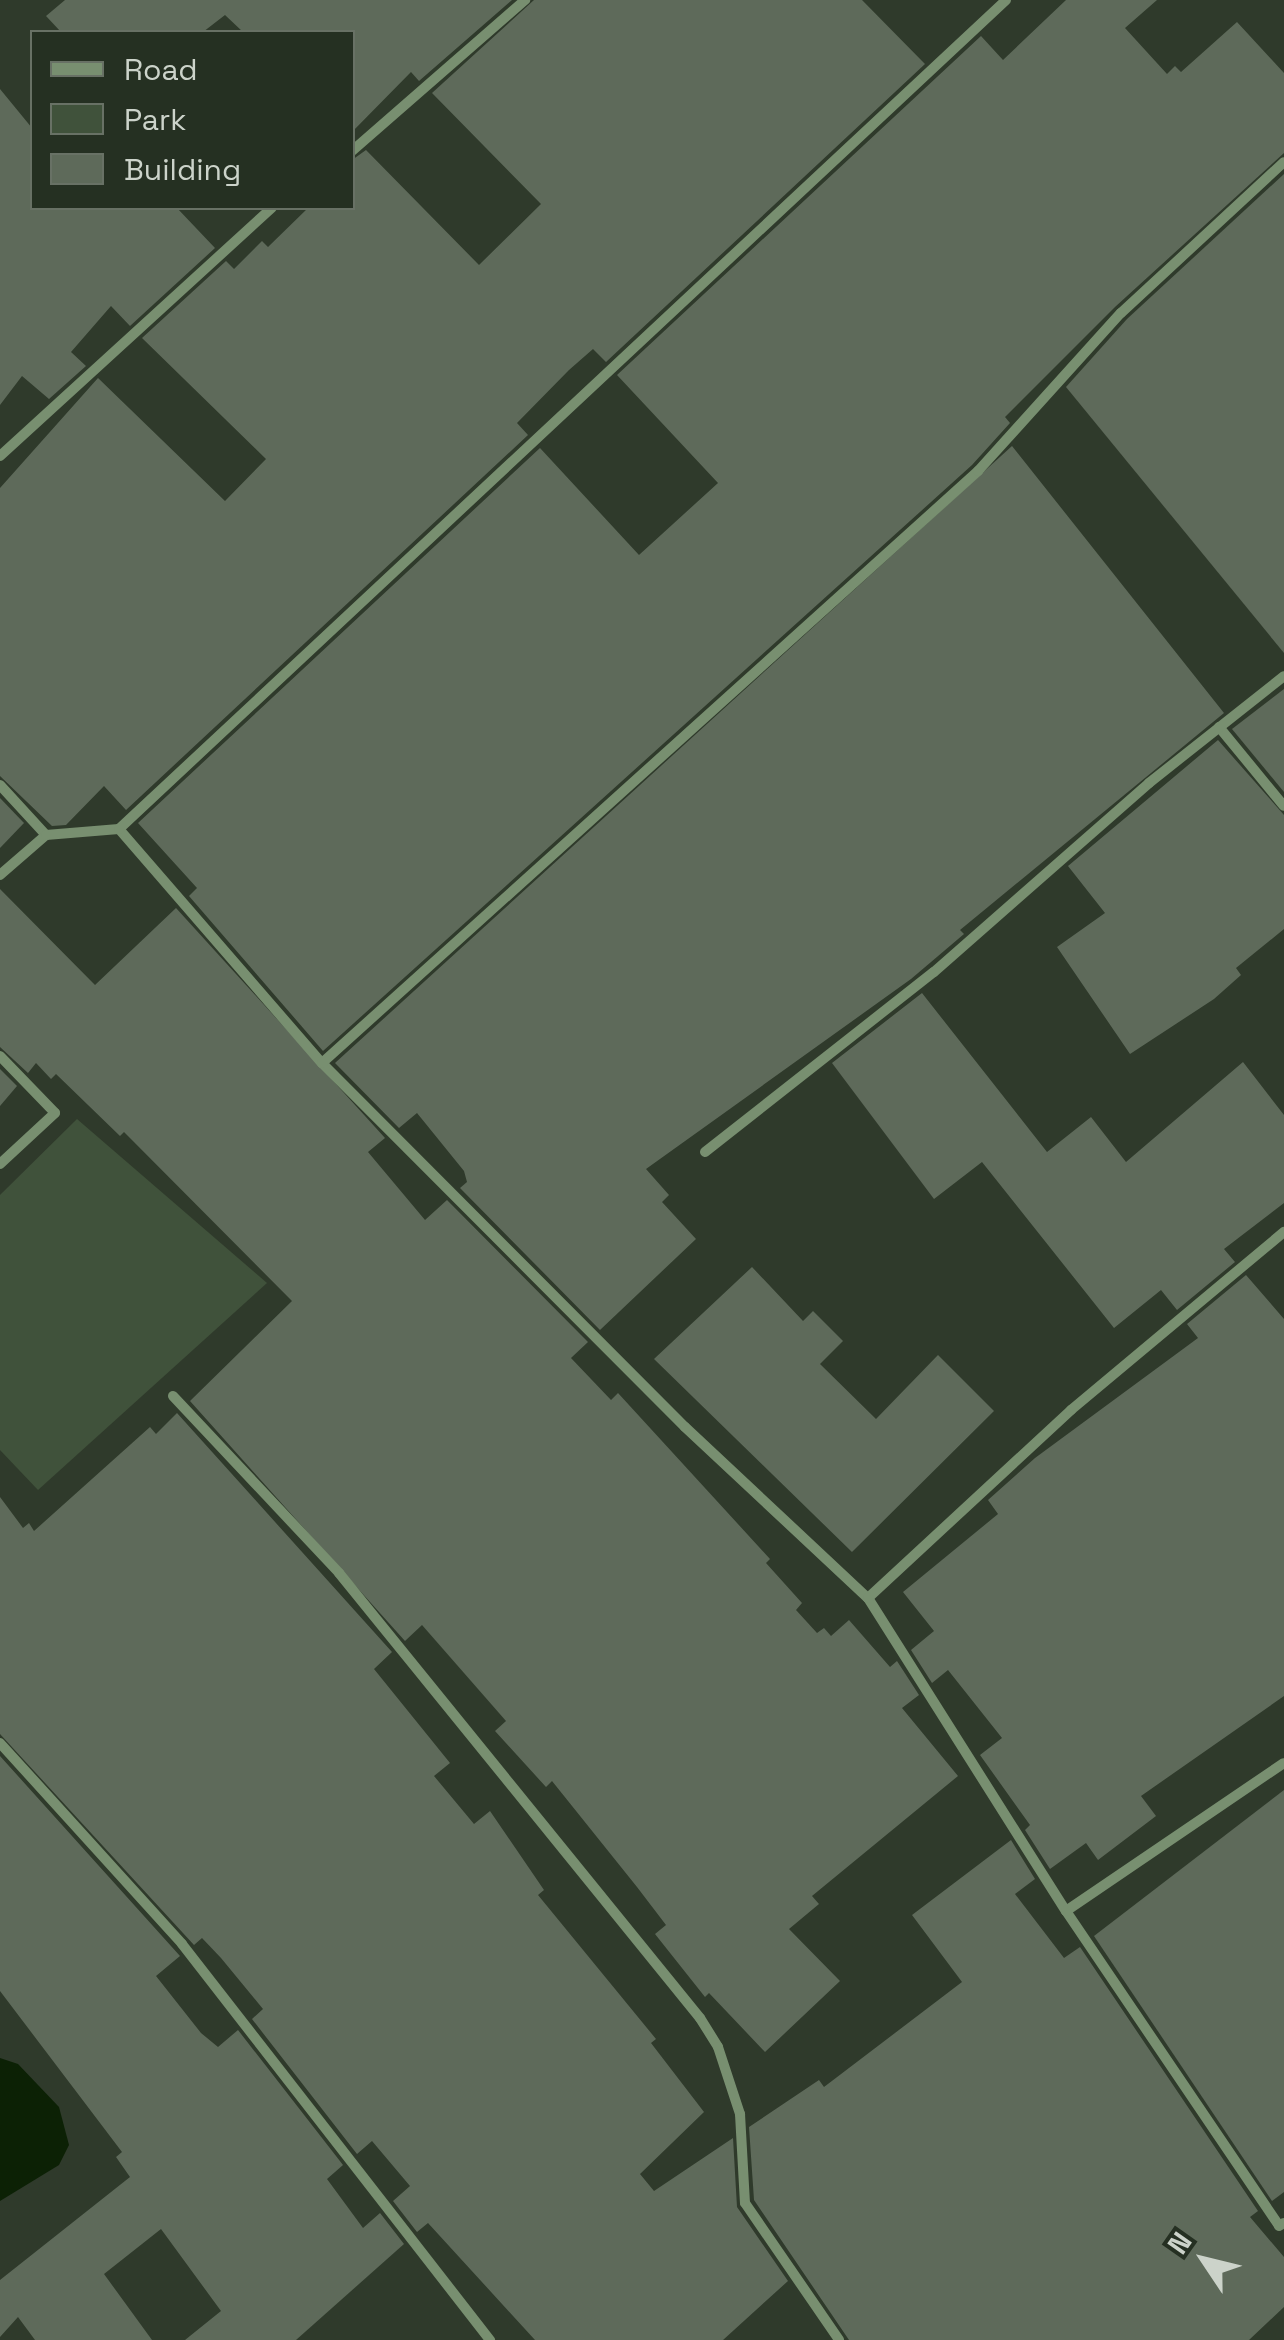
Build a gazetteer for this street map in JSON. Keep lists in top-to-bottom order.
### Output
{
  "legend": ["Road", "Park", "Building"],
  "north": "top left"
}
